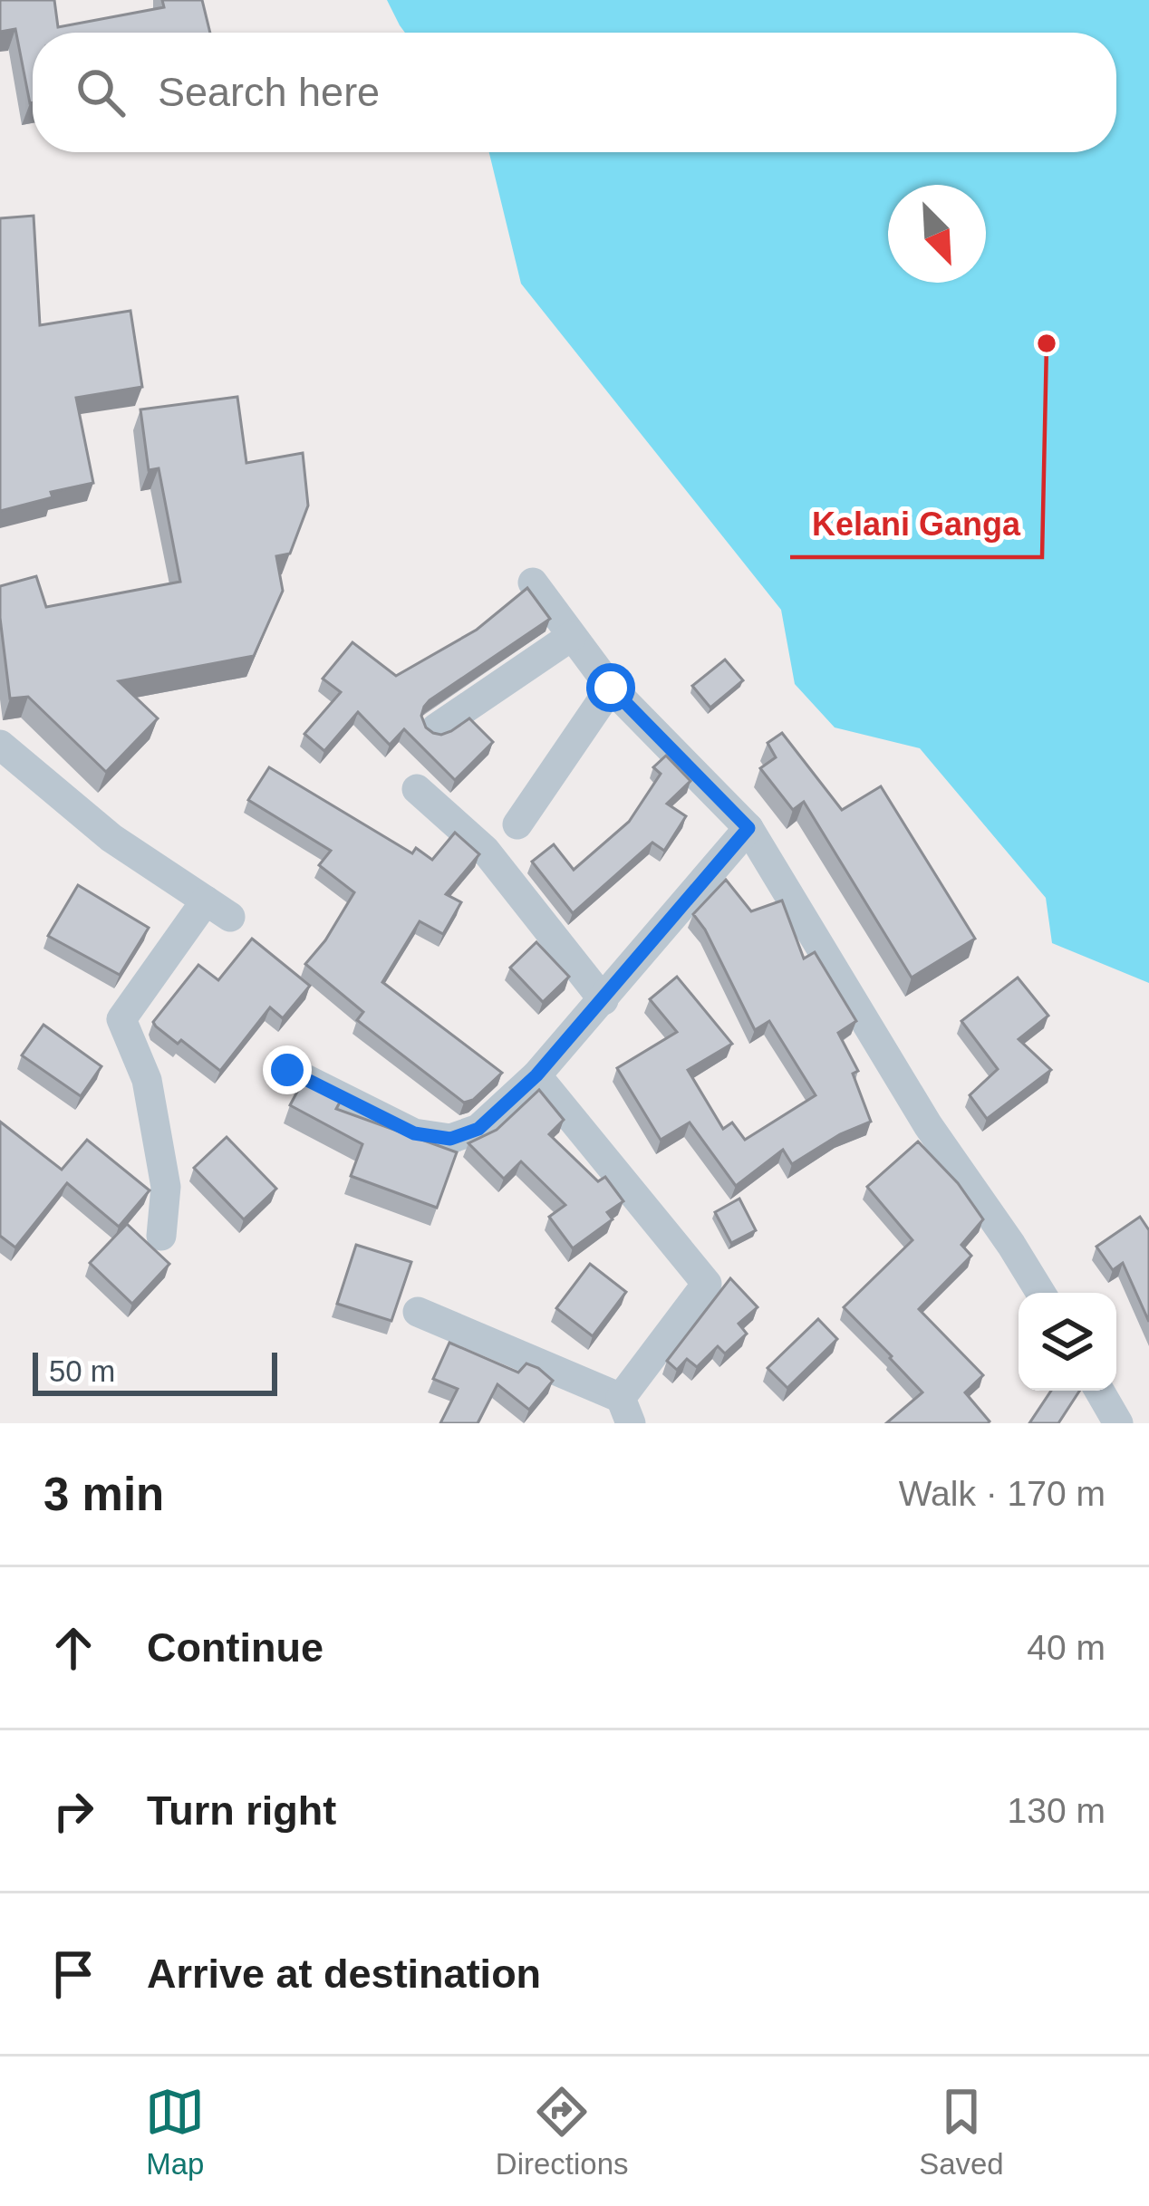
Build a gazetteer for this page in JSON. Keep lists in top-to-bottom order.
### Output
{
  "places": ["Kelani Ganga"],
  "scale_bar": "50 m",
  "north": "bottom right",
  "page": {
    "search": "Search here",
    "scale": "50 m",
    "heading": ["3 min", "Walk · 170 m"],
    "list": [
      ["Continue", "40 m"],
      ["Turn right", "130 m"],
      "Arrive at destination"
    ],
    "nav": ["Map", "Directions", "Saved"]
  }
}
